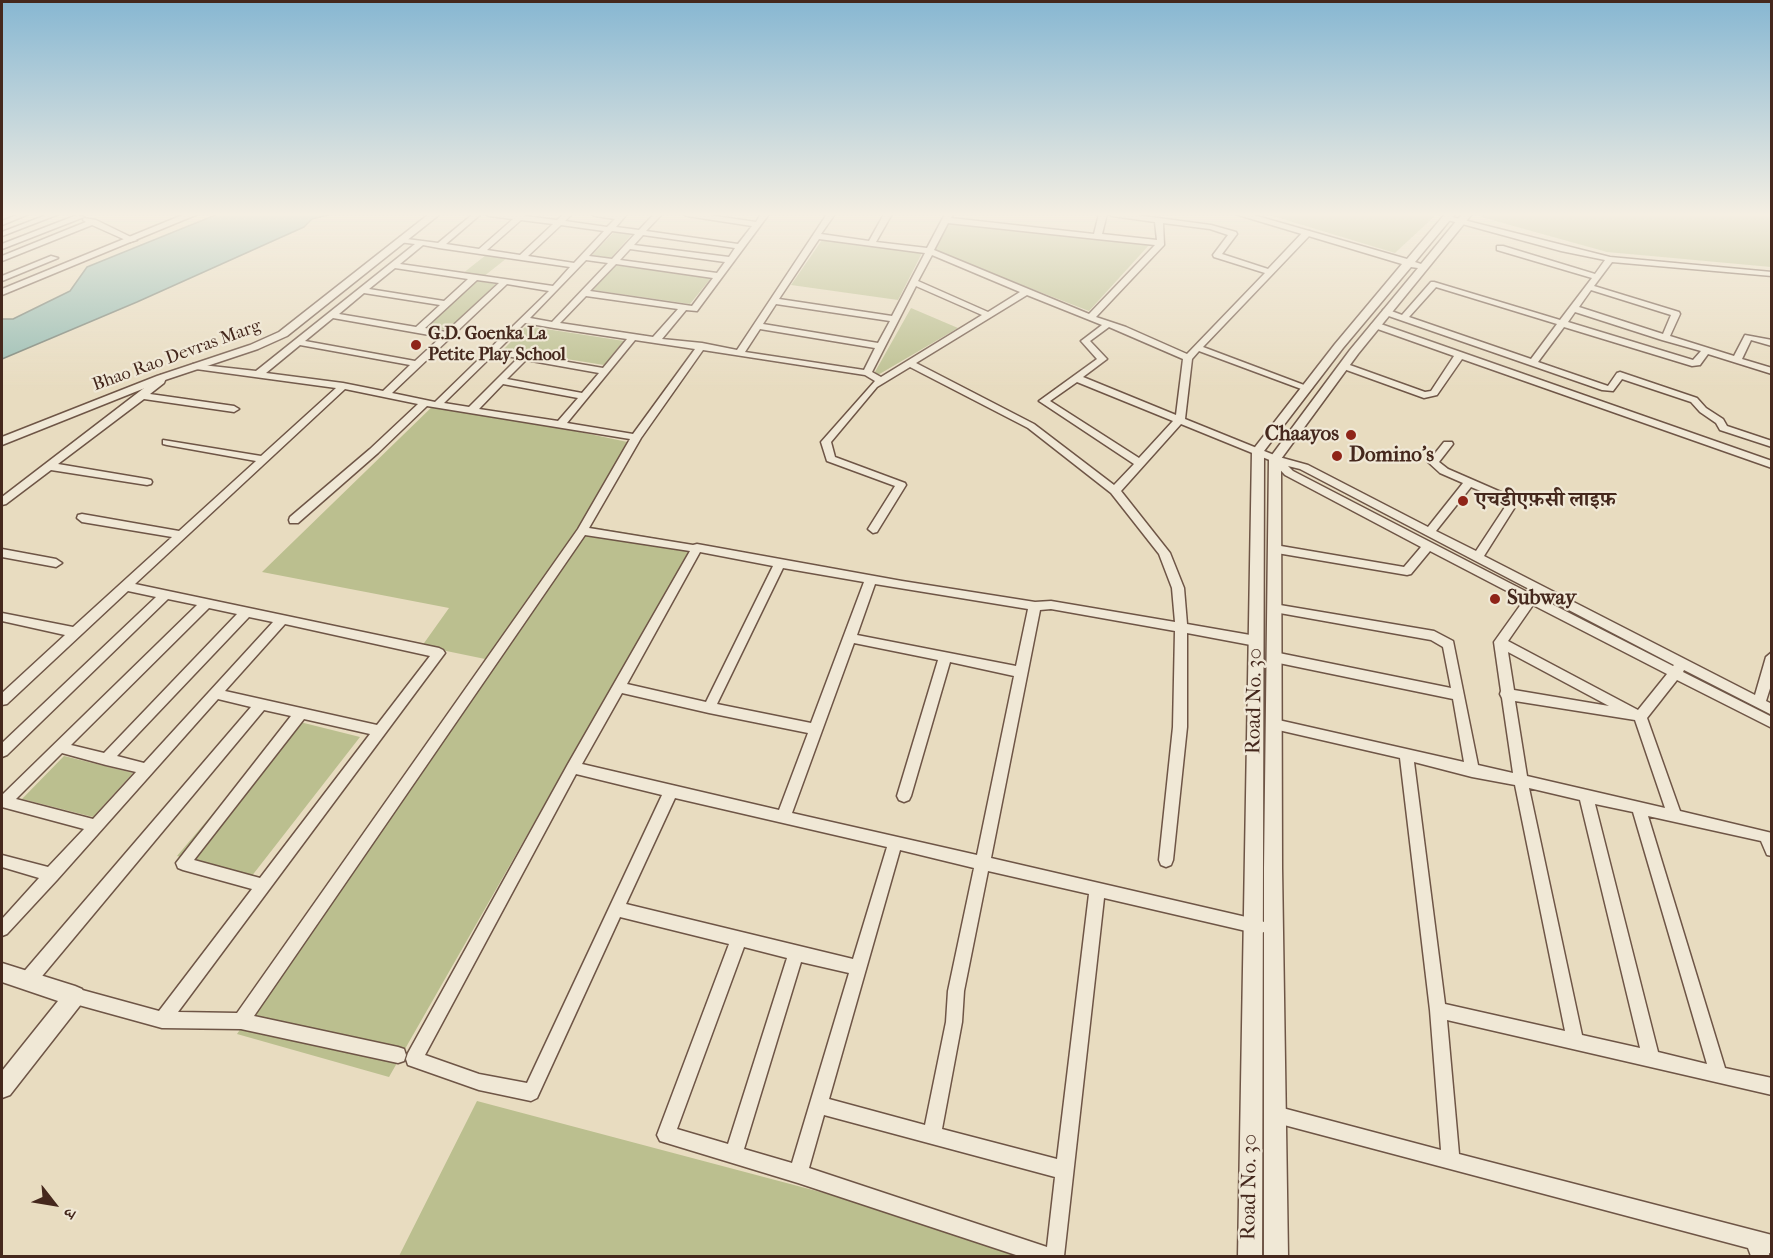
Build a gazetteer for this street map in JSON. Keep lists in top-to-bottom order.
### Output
{
  "streets": {
    "street": ["Bhao Rao Devras Marg", "Road No. 30"]
  },
  "places": [
    "G.D. Goenka La Petite Play School",
    "Chaayos",
    "Domino's",
    "एचडीएफ़सी लाइफ़",
    "Subway"
  ],
  "north": "bottom right"
}
